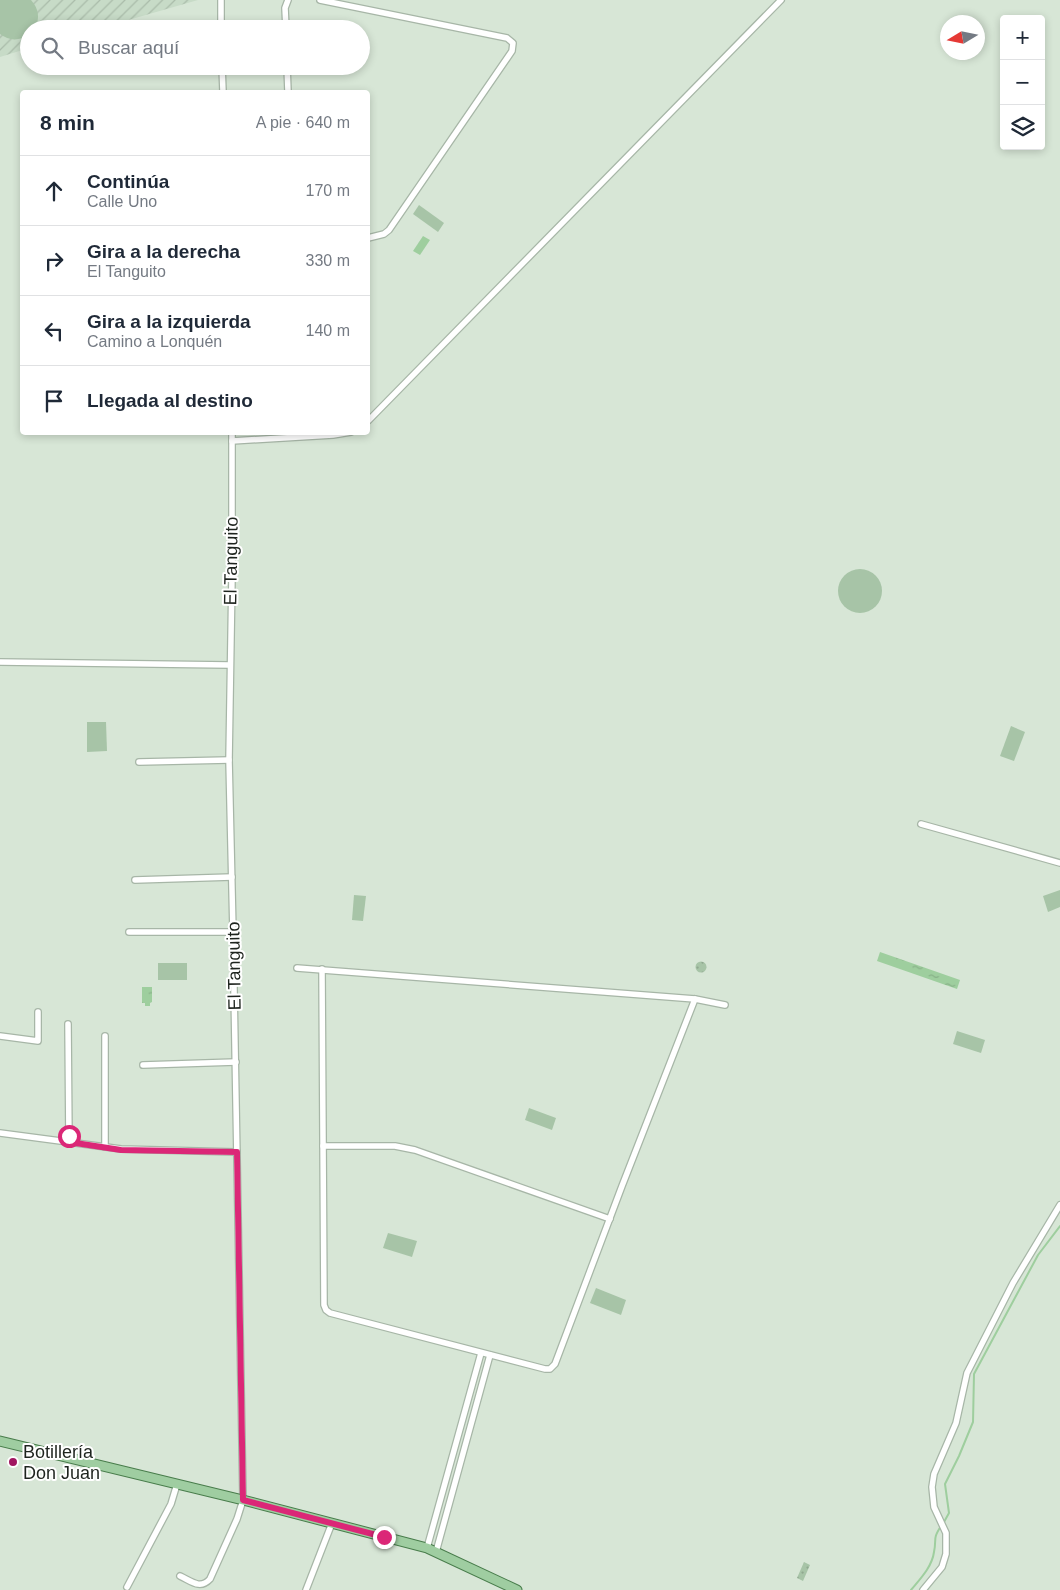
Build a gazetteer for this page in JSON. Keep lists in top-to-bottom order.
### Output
{
  "streets": {
    "street": ["El Tanguito"]
  },
  "places": ["Botillería Don Juan"],
  "north": "left",
  "page": {
    "map_buttons": ["+", "−"],
    "search": "Buscar aquí",
    "heading": ["8 min", "A pie · 640 m"],
    "list": [
      ["Continúa", "Calle Uno", "170 m"],
      ["Gira a la derecha", "El Tanguito", "330 m"],
      ["Gira a la izquierda", "Camino a Lonquén", "140 m"],
      "Llegada al destino"
    ]
  }
}
